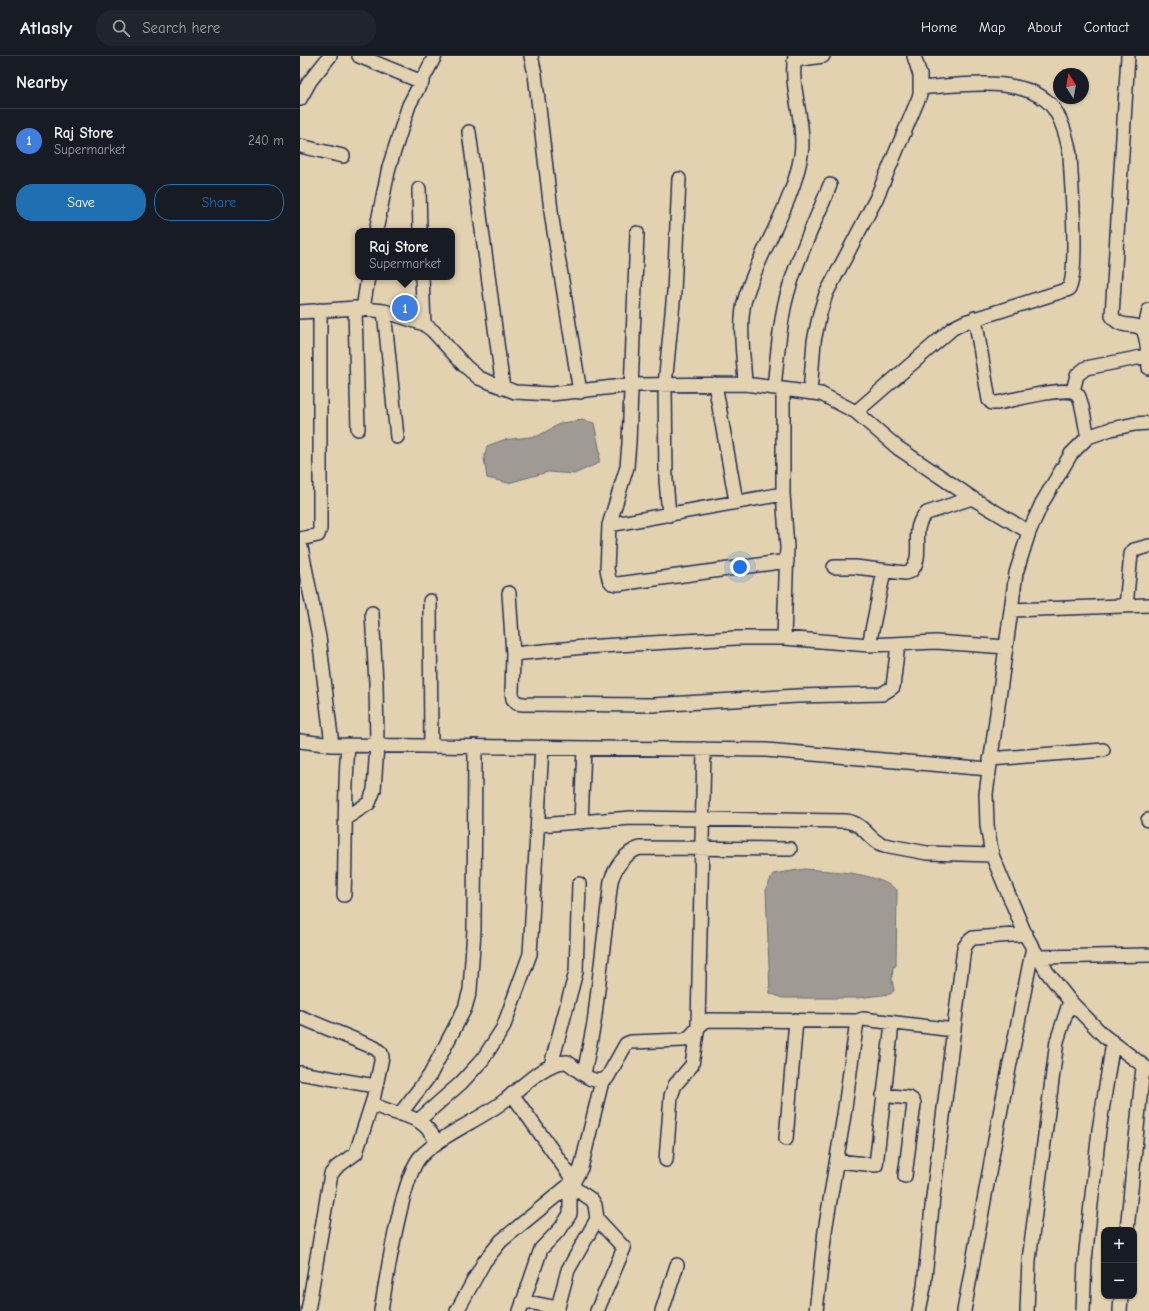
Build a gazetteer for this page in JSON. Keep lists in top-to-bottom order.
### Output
{
  "north": "top",
  "page": {
    "header": "Atlasly",
    "search": "Search here",
    "nav": [
      "Home",
      "Map",
      "About",
      "Contact"
    ],
    "heading": "Nearby",
    "list": [
      {
        "mark": "1",
        "name": "Raj Store",
        "note": "Supermarket",
        "value": "240 m"
      }
    ],
    "buttons": ["Save", "Share"],
    "popup": ["Raj Store", "Supermarket"],
    "pins": "1",
    "map_buttons": ["+", "−"]
  }
}
